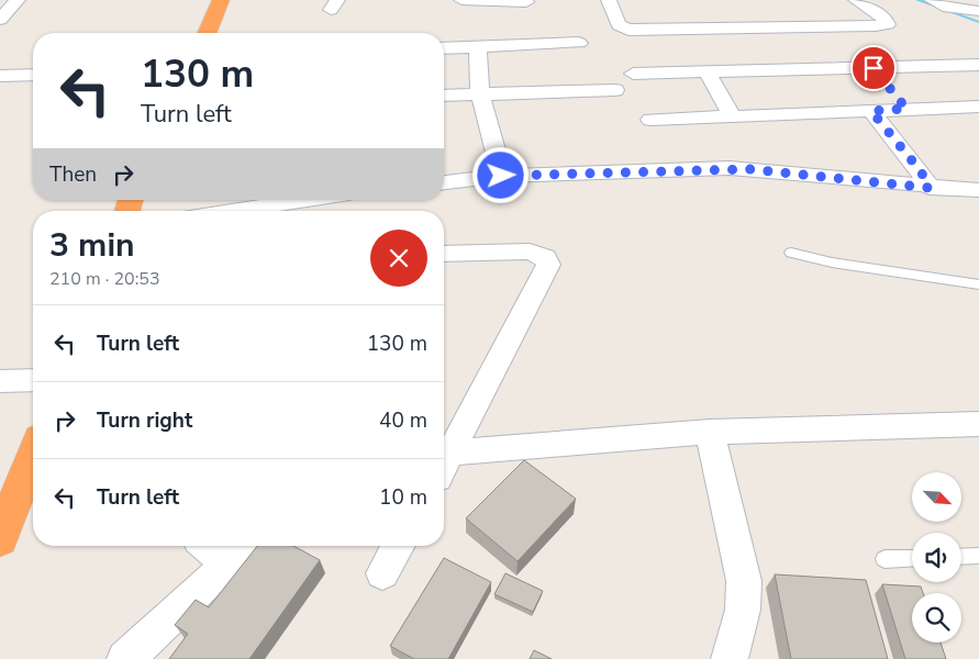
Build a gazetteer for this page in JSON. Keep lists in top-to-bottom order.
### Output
{
  "north": "bottom right",
  "page": {
    "turn": ["130 m", "Turn left"],
    "then": "Then",
    "heading": ["3 min", "210 m · 20:53"],
    "list": [
      {
        "name": "Turn left",
        "value": "130 m"
      },
      {
        "name": "Turn right",
        "value": "40 m"
      },
      {
        "name": "Turn left",
        "value": "10 m"
      }
    ]
  }
}
